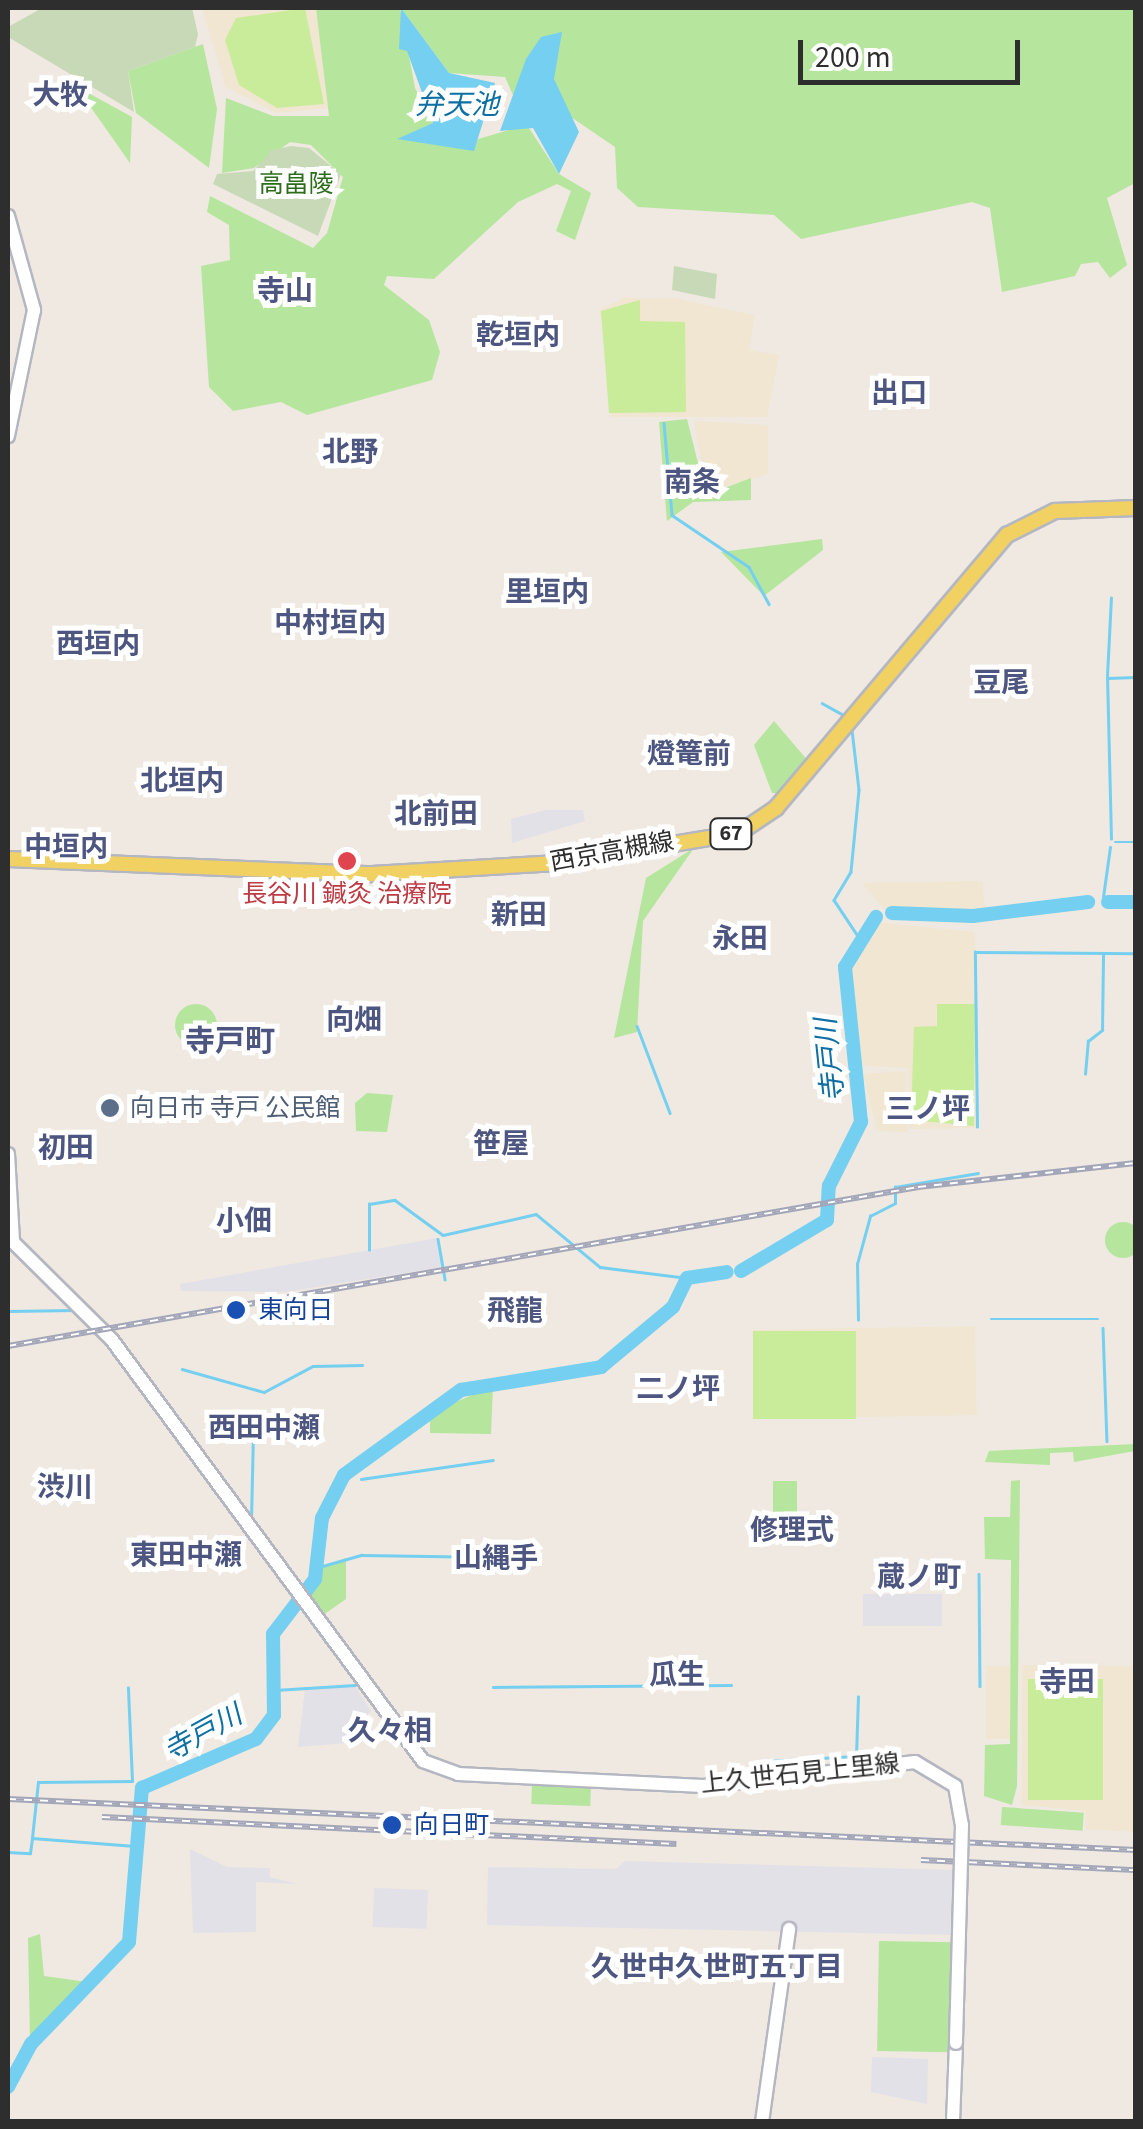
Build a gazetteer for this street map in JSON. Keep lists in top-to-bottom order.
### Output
{
  "streets": {
    "main road": ["67", "西京高槻線", "上久世石見上里線"]
  },
  "districts": [
    "大牧",
    "寺山",
    "乾垣内",
    "出口",
    "北野",
    "南条",
    "里垣内",
    "中村垣内",
    "西垣内",
    "豆尾",
    "燈篭前",
    "北垣内",
    "北前田",
    "中垣内",
    "新田",
    "永田",
    "向畑",
    "寺戸町",
    "三ノ坪",
    "笹屋",
    "初田",
    "小佃",
    "飛龍",
    "二ノ坪",
    "西田中瀬",
    "渋川",
    "修理式",
    "東田中瀬",
    "山縄手",
    "蔵ノ町",
    "瓜生",
    "寺田",
    "久々相",
    "久世中久世町五丁目"
  ],
  "water": ["弁天池", "寺戸川"],
  "parks": ["高畠陵"],
  "places": [
    "長谷川 鍼灸 治療院",
    "向日市 寺戸 公民館",
    "東向日",
    "向日町"
  ],
  "scale_bar": "200 m"
}
